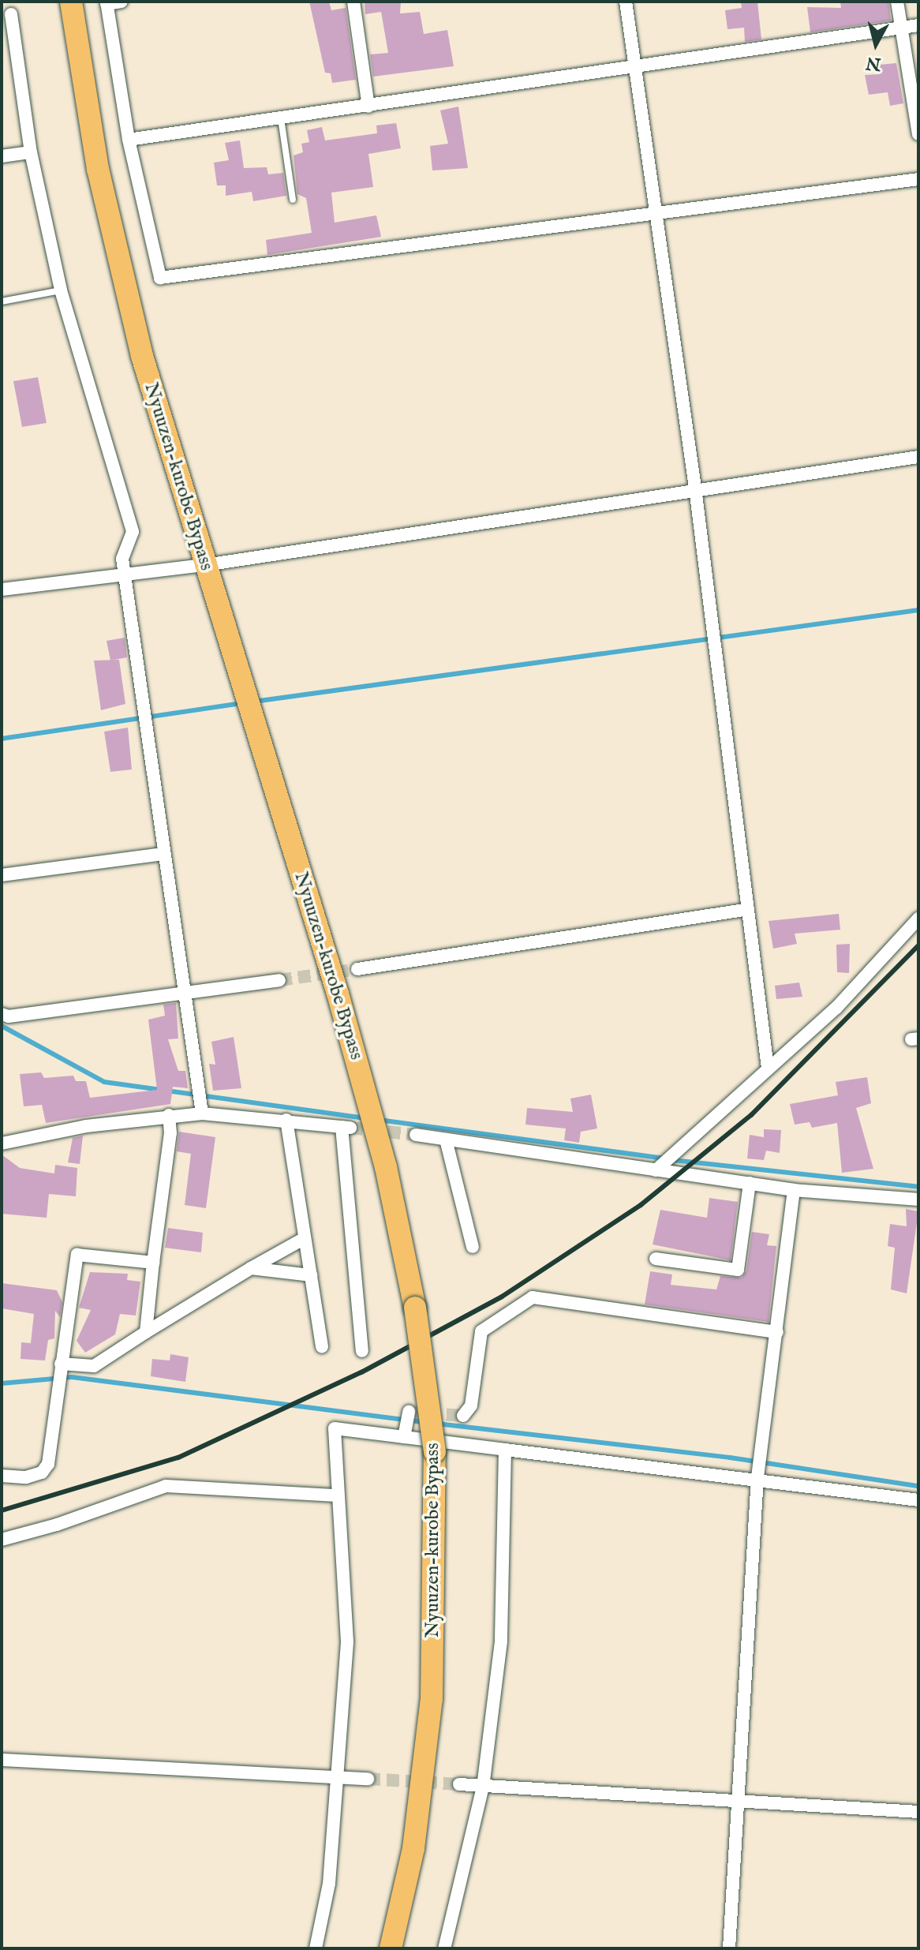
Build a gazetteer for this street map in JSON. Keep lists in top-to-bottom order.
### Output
{
  "streets": {
    "highway": ["Nyuuzen-kurobe Bypass"]
  },
  "north": "bottom"
}
